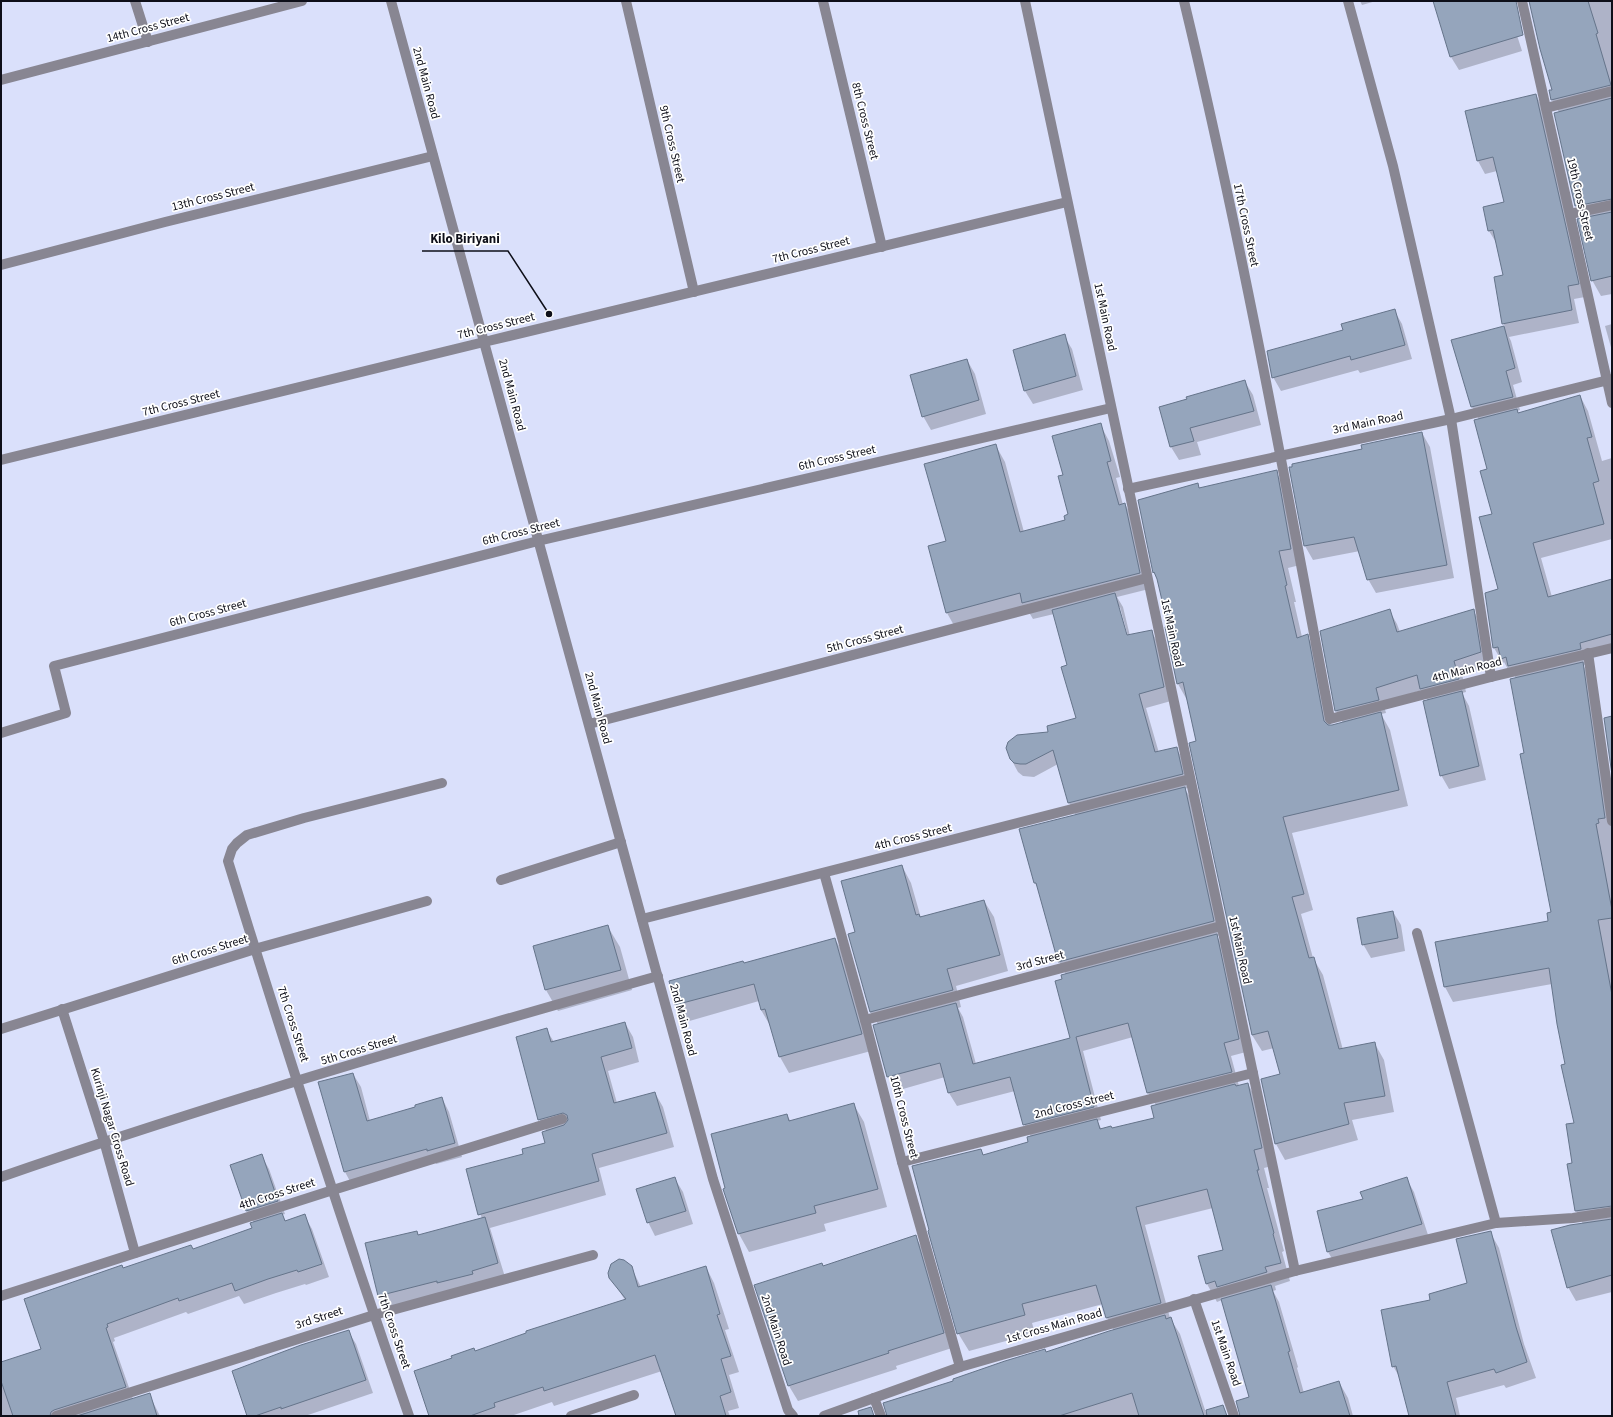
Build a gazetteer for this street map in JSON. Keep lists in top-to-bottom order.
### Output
{
  "streets": {
    "street": [
      "14th Cross Street",
      "2nd Main Road",
      "8th Cross Street",
      "9th Cross Street",
      "13th Cross Street",
      "19th Cross Street",
      "17th Cross Street",
      "7th Cross Street",
      "1st Main Road",
      "3rd Main Road",
      "6th Cross Street",
      "5th Cross Street",
      "4th Main Road",
      "4th Cross Street",
      "3rd Street",
      "2nd Cross Street",
      "10th Cross Street",
      "Kurinji Nagar Cross Road",
      "1st Cross Main Road"
    ]
  },
  "crossings": [
    ["2nd Main Road", "13th Cross Street"],
    ["2nd Main Road", "7th Cross Street"],
    ["2nd Main Road", "6th Cross Street"],
    ["2nd Main Road", "5th Cross Street"],
    ["2nd Main Road", "4th Cross Street"],
    ["8th Cross Street", "7th Cross Street"],
    ["9th Cross Street", "7th Cross Street"],
    ["19th Cross Street", "3rd Main Road"],
    ["17th Cross Street", "3rd Main Road"],
    ["17th Cross Street", "4th Main Road"],
    ["7th Cross Street", "1st Main Road"],
    ["7th Cross Street", "6th Cross Street"],
    ["7th Cross Street", "5th Cross Street"],
    ["7th Cross Street", "4th Cross Street"],
    ["7th Cross Street", "3rd Street"],
    ["1st Main Road", "3rd Main Road"],
    ["1st Main Road", "6th Cross Street"],
    ["1st Main Road", "5th Cross Street"],
    ["1st Main Road", "4th Cross Street"],
    ["1st Main Road", "3rd Street"],
    ["1st Main Road", "2nd Cross Street"],
    ["1st Main Road", "1st Cross Main Road"],
    ["6th Cross Street", "Kurinji Nagar Cross Road"],
    ["5th Cross Street", "Kurinji Nagar Cross Road"],
    ["4th Cross Street", "10th Cross Street"],
    ["4th Cross Street", "Kurinji Nagar Cross Road"],
    ["3rd Street", "10th Cross Street"],
    ["2nd Cross Street", "10th Cross Street"],
    ["10th Cross Street", "1st Cross Main Road"]
  ],
  "places": ["Kilo Biriyani"]
}
